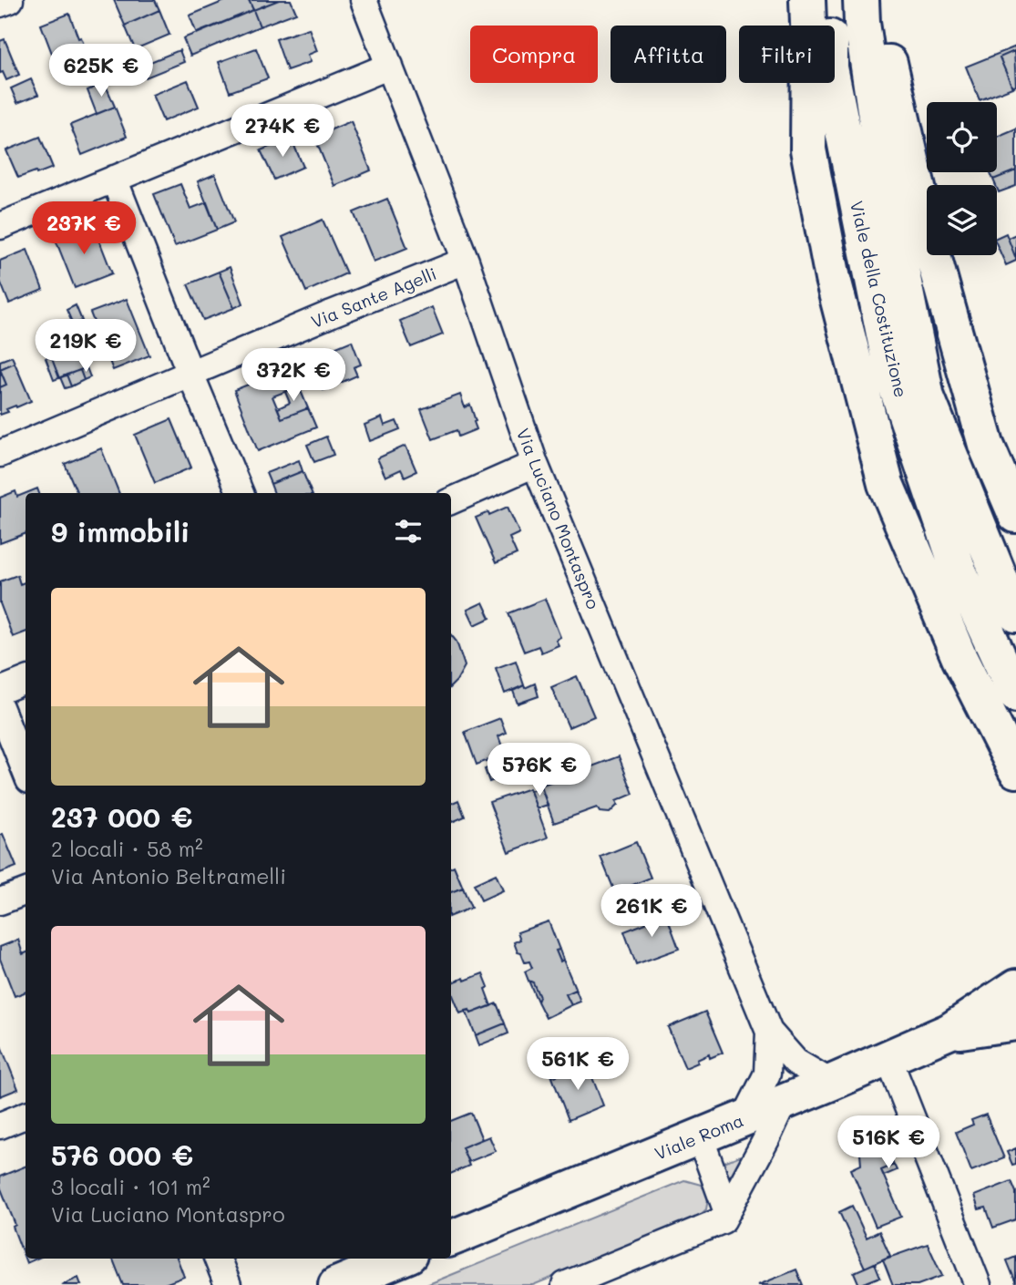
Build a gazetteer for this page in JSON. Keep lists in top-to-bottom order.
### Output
{
  "streets": {
    "main road": ["Viale della Costituzione", "Viale Roma"],
    "street": ["Via Sante Agelli", "Via Luciano Montaspro"]
  },
  "crossings": [
    ["Via Sante Agelli", "Via Luciano Montaspro"],
    ["Via Luciano Montaspro", "Viale Roma"]
  ],
  "page": {
    "chip": ["Compra", "Affitta", "Filtri"],
    "price": [
      "625K €",
      "274K €",
      "237K €",
      "219K €",
      "372K €",
      "576K €",
      "261K €",
      "561K €",
      "516K €"
    ],
    "heading": "9 immobili",
    "list": [
      {
        "name": "237 000 €",
        "note": "2 locali · 58 m² · Via Antonio Beltramelli"
      },
      {
        "name": "576 000 €",
        "note": "3 locali · 101 m² · Via Luciano Montaspro"
      }
    ]
  }
}
